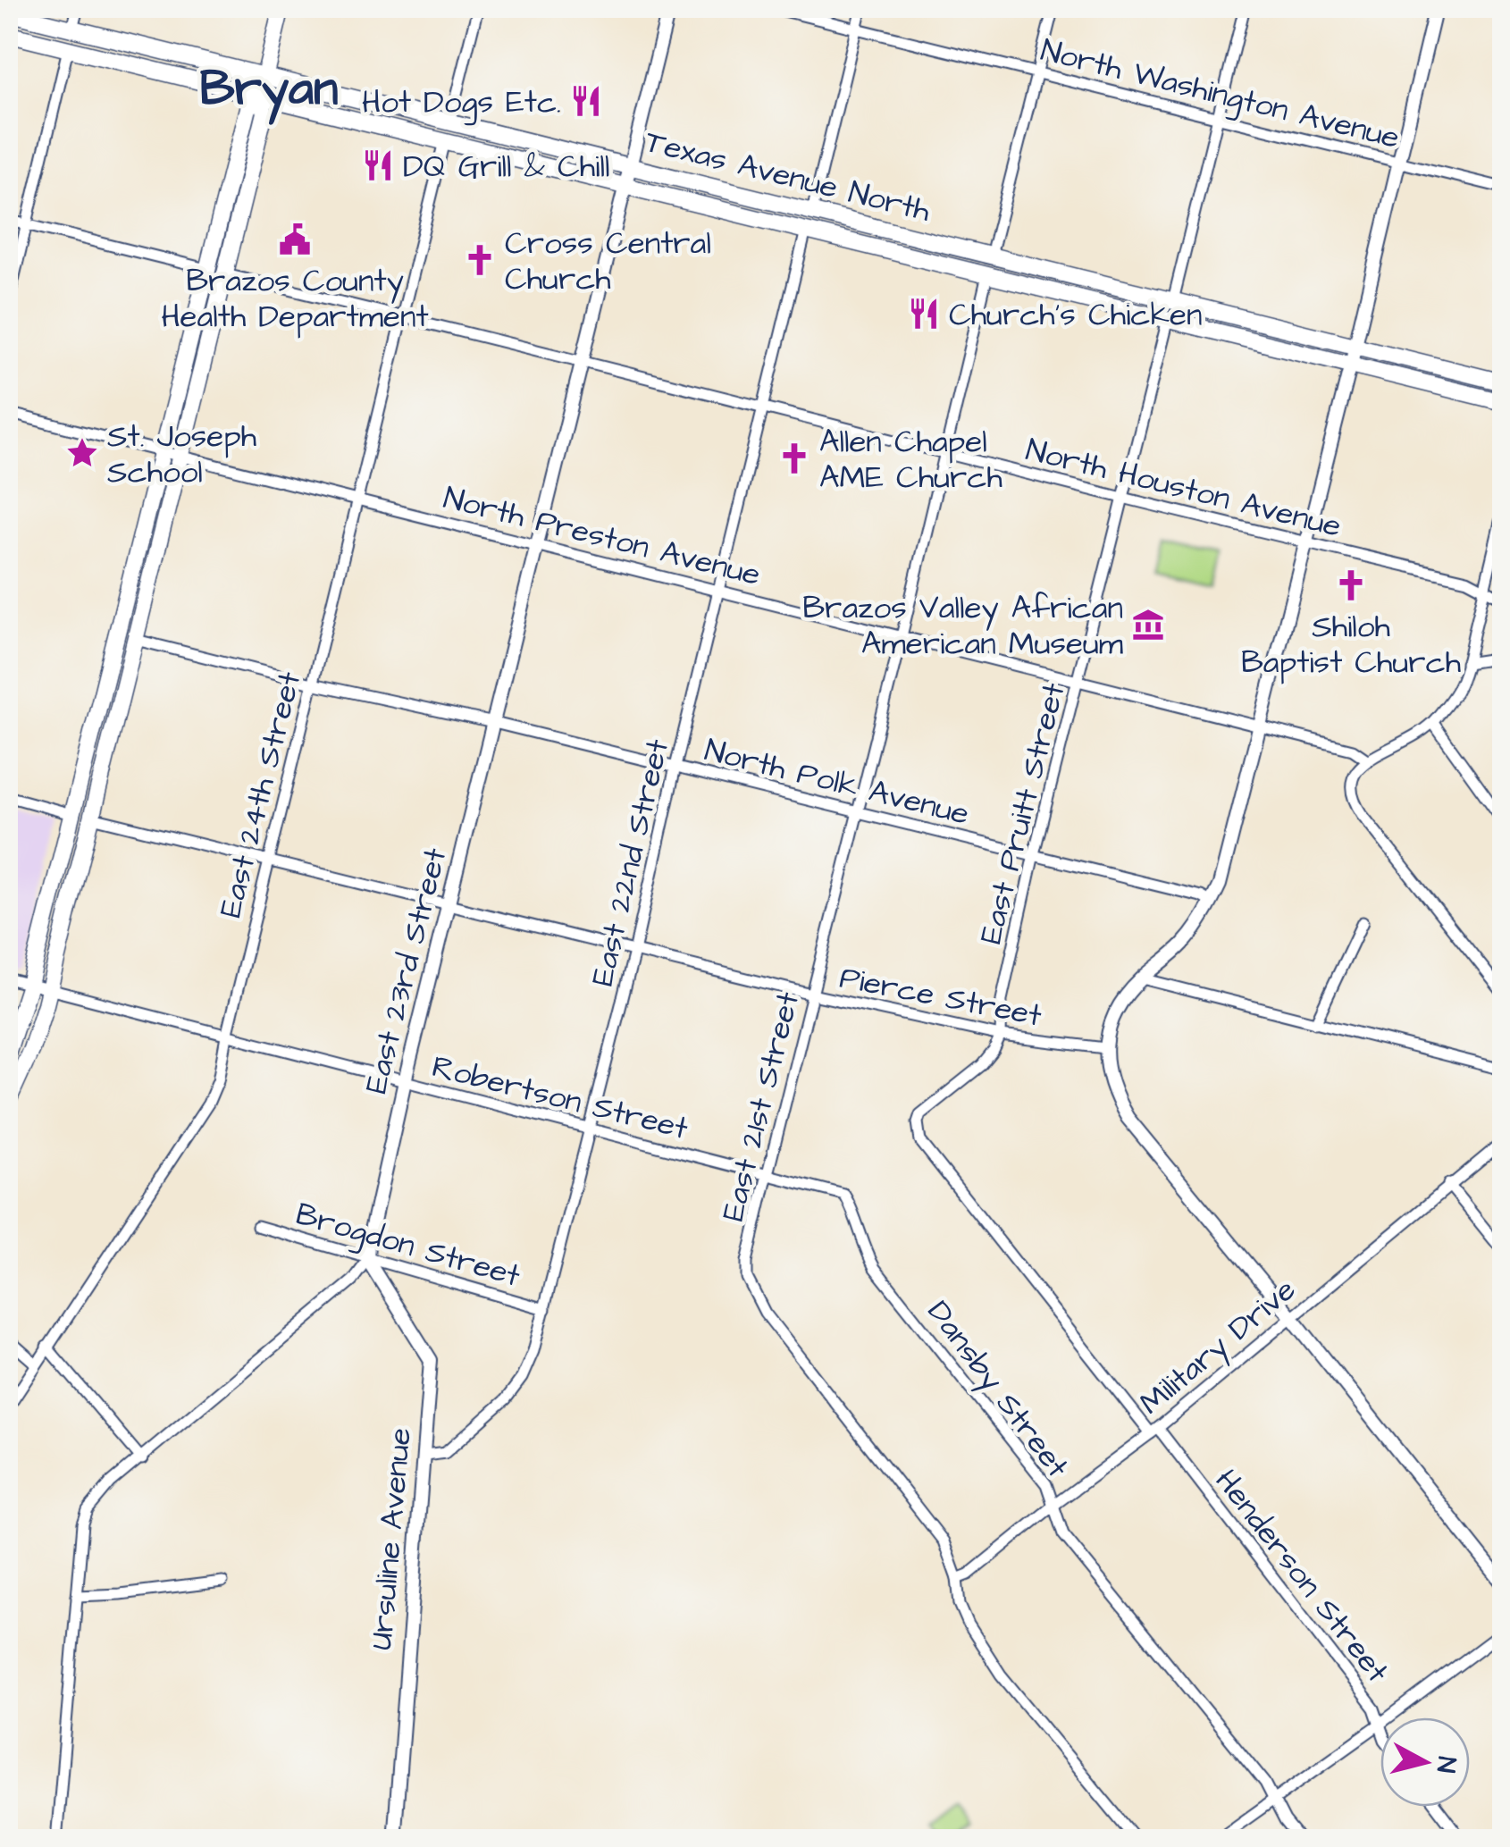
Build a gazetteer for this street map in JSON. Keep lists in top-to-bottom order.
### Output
{
  "streets": {
    "main road": ["Texas Avenue North"],
    "street": [
      "North Washington Avenue",
      "North Houston Avenue",
      "North Preston Avenue",
      "North Polk Avenue",
      "East 24th Street",
      "East Pruitt Street",
      "East 22nd Street",
      "East 23rd Street",
      "Pierce Street",
      "Robertson Street",
      "East 21st Street",
      "Brogdon Street",
      "Military Drive",
      "Dansby Street",
      "Ursuline Avenue",
      "Henderson Street"
    ]
  },
  "crossings": [
    ["Texas Avenue North", "East 24th Street"],
    ["Texas Avenue North", "East Pruitt Street"],
    ["Texas Avenue North", "East 22nd Street"],
    ["Texas Avenue North", "East 23rd Street"],
    ["Texas Avenue North", "East 21st Street"],
    ["North Houston Avenue", "East 24th Street"],
    ["North Houston Avenue", "East Pruitt Street"],
    ["North Houston Avenue", "East 22nd Street"],
    ["North Houston Avenue", "East 23rd Street"],
    ["North Houston Avenue", "East 21st Street"],
    ["North Preston Avenue", "East 24th Street"],
    ["North Preston Avenue", "East Pruitt Street"],
    ["North Preston Avenue", "East 22nd Street"],
    ["North Preston Avenue", "East 23rd Street"],
    ["North Preston Avenue", "East 21st Street"],
    ["North Polk Avenue", "East 24th Street"],
    ["North Polk Avenue", "East Pruitt Street"],
    ["North Polk Avenue", "East 22nd Street"],
    ["North Polk Avenue", "East 23rd Street"],
    ["North Polk Avenue", "East 21st Street"],
    ["East 24th Street", "Pierce Street"],
    ["East 24th Street", "Robertson Street"],
    ["East Pruitt Street", "Pierce Street"],
    ["East Pruitt Street", "Henderson Street"],
    ["East 22nd Street", "Pierce Street"],
    ["East 22nd Street", "Robertson Street"],
    ["East 22nd Street", "Brogdon Street"],
    ["East 22nd Street", "Ursuline Avenue"],
    ["East 23rd Street", "Pierce Street"],
    ["East 23rd Street", "Robertson Street"],
    ["East 23rd Street", "Brogdon Street"],
    ["East 23rd Street", "Ursuline Avenue"],
    ["Pierce Street", "East 21st Street"],
    ["Pierce Street", "Henderson Street"],
    ["Robertson Street", "East 21st Street"],
    ["Robertson Street", "Dansby Street"],
    ["East 21st Street", "Military Drive"],
    ["East 21st Street", "Dansby Street"],
    ["Brogdon Street", "Ursuline Avenue"],
    ["Military Drive", "Dansby Street"],
    ["Military Drive", "Henderson Street"]
  ],
  "districts": ["Bryan"],
  "places": {
    "restaurant": ["Hot Dogs Etc.", "DQ Grill & Chill", "Church's Chicken"],
    "public building": ["Brazos County Health Department"],
    "church": ["Cross Central Church", "Allen Chapel AME Church", "Shiloh Baptist Church"],
    "place": ["St. Joseph School"],
    "museum": ["Brazos Valley African American Museum"]
  },
  "north": "right"
}
